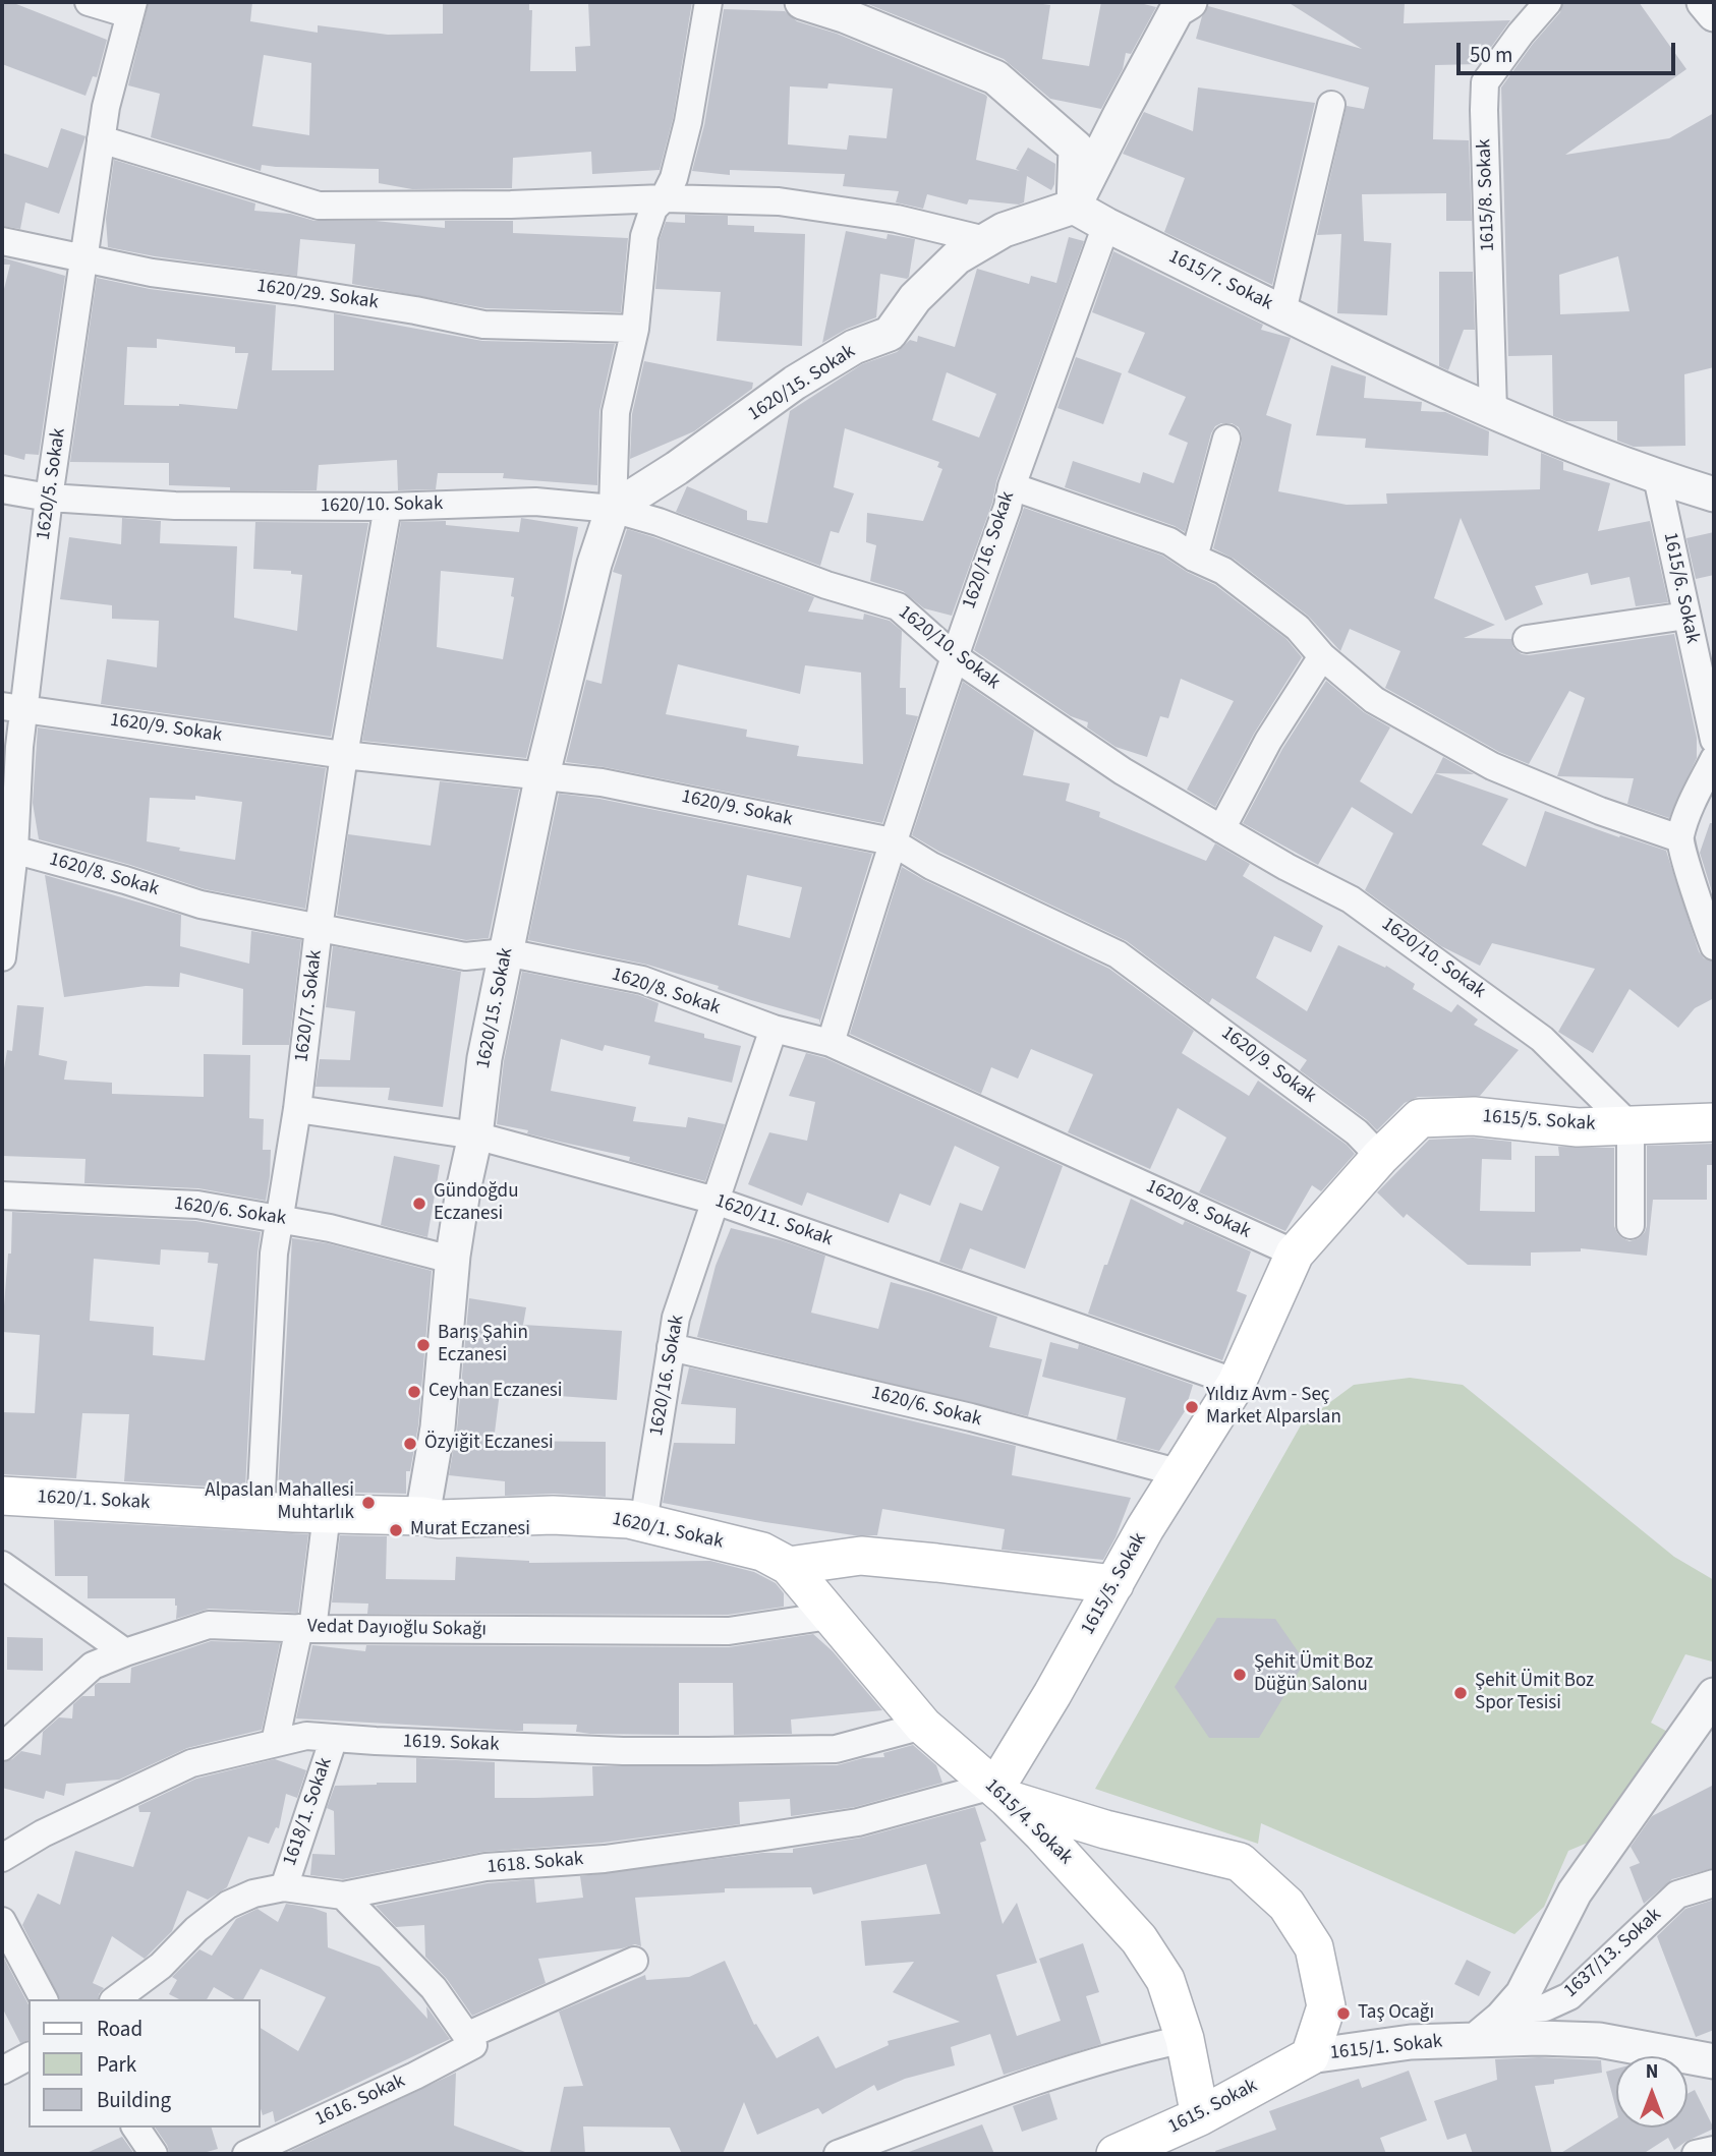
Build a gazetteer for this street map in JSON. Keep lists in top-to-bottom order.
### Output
{
  "streets": {
    "main road": [
      "1615/5. Sokak",
      "1620/1. Sokak",
      "1615/4. Sokak",
      "1615/1. Sokak",
      "1615. Sokak"
    ],
    "street": [
      "1615/8. Sokak",
      "1615/7. Sokak",
      "1620/29. Sokak",
      "1620/15. Sokak",
      "1620/5. Sokak",
      "1620/10. Sokak",
      "1620/16. Sokak",
      "1615/6. Sokak",
      "1620/9. Sokak",
      "1620/8. Sokak",
      "1620/7. Sokak",
      "1620/6. Sokak",
      "1620/11. Sokak",
      "Vedat Dayıoğlu Sokağı",
      "1619. Sokak",
      "1618/1. Sokak",
      "1618. Sokak",
      "1637/13. Sokak",
      "1616. Sokak"
    ]
  },
  "crossings": [
    ["1615/8. Sokak", "1615/7. Sokak"],
    ["1615/7. Sokak", "1620/15. Sokak"],
    ["1615/7. Sokak", "1620/16. Sokak"],
    ["1615/7. Sokak", "1615/6. Sokak"],
    ["1620/29. Sokak", "1620/15. Sokak"],
    ["1620/29. Sokak", "1620/5. Sokak"],
    ["1620/15. Sokak", "1620/10. Sokak"],
    ["1620/15. Sokak", "1620/9. Sokak"],
    ["1620/15. Sokak", "1620/8. Sokak"],
    ["1620/15. Sokak", "1620/6. Sokak"],
    ["1620/15. Sokak", "1620/11. Sokak"],
    ["1620/15. Sokak", "1620/1. Sokak"],
    ["1620/5. Sokak", "1620/10. Sokak"],
    ["1620/5. Sokak", "1620/9. Sokak"],
    ["1620/5. Sokak", "1620/8. Sokak"],
    ["1620/10. Sokak", "1620/16. Sokak"],
    ["1620/10. Sokak", "1620/7. Sokak"],
    ["1620/10. Sokak", "1615/5. Sokak"],
    ["1620/16. Sokak", "1620/9. Sokak"],
    ["1620/16. Sokak", "1620/8. Sokak"],
    ["1620/16. Sokak", "1620/6. Sokak"],
    ["1620/16. Sokak", "1620/11. Sokak"],
    ["1620/16. Sokak", "1620/1. Sokak"],
    ["1620/9. Sokak", "1620/7. Sokak"],
    ["1620/9. Sokak", "1615/5. Sokak"],
    ["1620/8. Sokak", "1620/7. Sokak"],
    ["1620/8. Sokak", "1615/5. Sokak"],
    ["1620/7. Sokak", "1620/6. Sokak"],
    ["1620/7. Sokak", "1620/11. Sokak"],
    ["1620/7. Sokak", "1620/1. Sokak"],
    ["1615/5. Sokak", "1620/6. Sokak"],
    ["1615/5. Sokak", "1620/11. Sokak"],
    ["1615/5. Sokak", "1615/4. Sokak"],
    ["1615/5. Sokak", "1618. Sokak"],
    ["1615/5. Sokak", "1615/1. Sokak"],
    ["1620/1. Sokak", "1615/4. Sokak"],
    ["Vedat Dayıoğlu Sokağı", "1615/4. Sokak"],
    ["1619. Sokak", "1618/1. Sokak"],
    ["1619. Sokak", "1615/4. Sokak"],
    ["1618/1. Sokak", "1618. Sokak"],
    ["1615/4. Sokak", "1618. Sokak"],
    ["1615/4. Sokak", "1615/1. Sokak"],
    ["1615/4. Sokak", "1615. Sokak"],
    ["1618. Sokak", "1615/1. Sokak"],
    ["1615/1. Sokak", "1615. Sokak"]
  ],
  "places": [
    "Gündoğdu Eczanesi",
    "Barış Şahin Eczanesi",
    "Ceyhan Eczanesi",
    "Yıldız Avm - Seç Market Alparslan",
    "Özyiğit Eczanesi",
    "Alpaslan Mahallesi Muhtarlık",
    "Murat Eczanesi",
    "Şehit Ümit Boz Düğün Salonu",
    "Şehit Ümit Boz Spor Tesisi",
    "Taş Ocağı"
  ],
  "legend": ["Road", "Park", "Building"],
  "scale_bar": "50 m",
  "north": "top"
}
